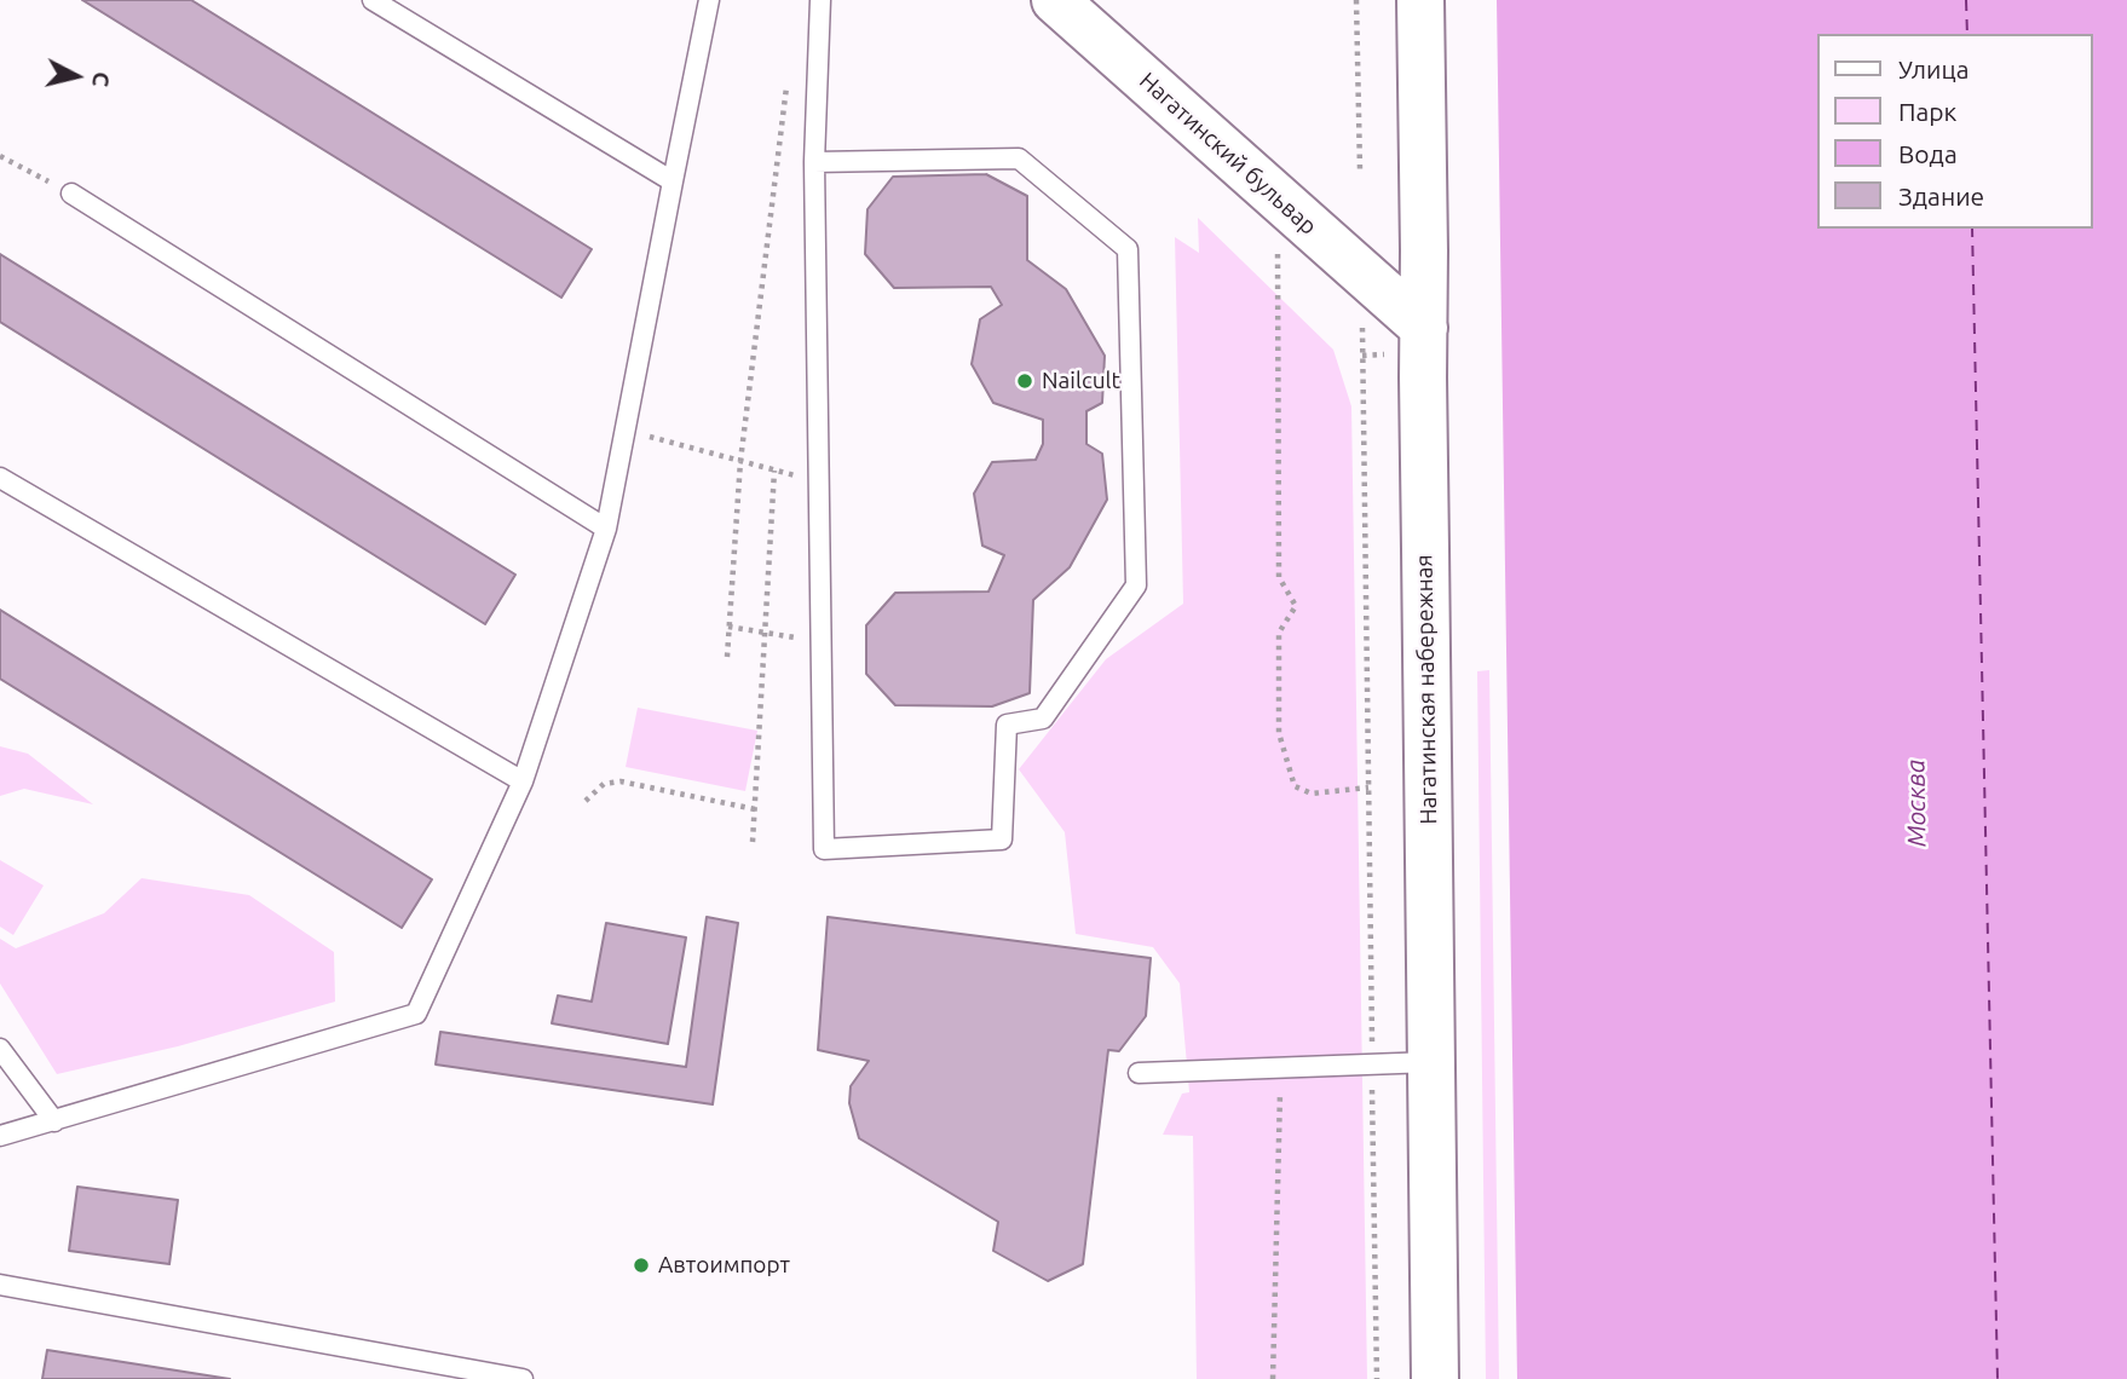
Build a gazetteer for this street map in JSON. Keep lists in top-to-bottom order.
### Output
{
  "streets": {
    "main road": ["Нагатинский бульвар", "Нагатинская набережная"]
  },
  "crossings": [
    ["Нагатинский бульвар", "Нагатинская набережная"]
  ],
  "water": ["Москва"],
  "places": ["Nailcult", "Автоимпорт"],
  "legend": [
    "Улица",
    "Парк",
    "Вода",
    "Здание"
  ],
  "north": "right"
}
